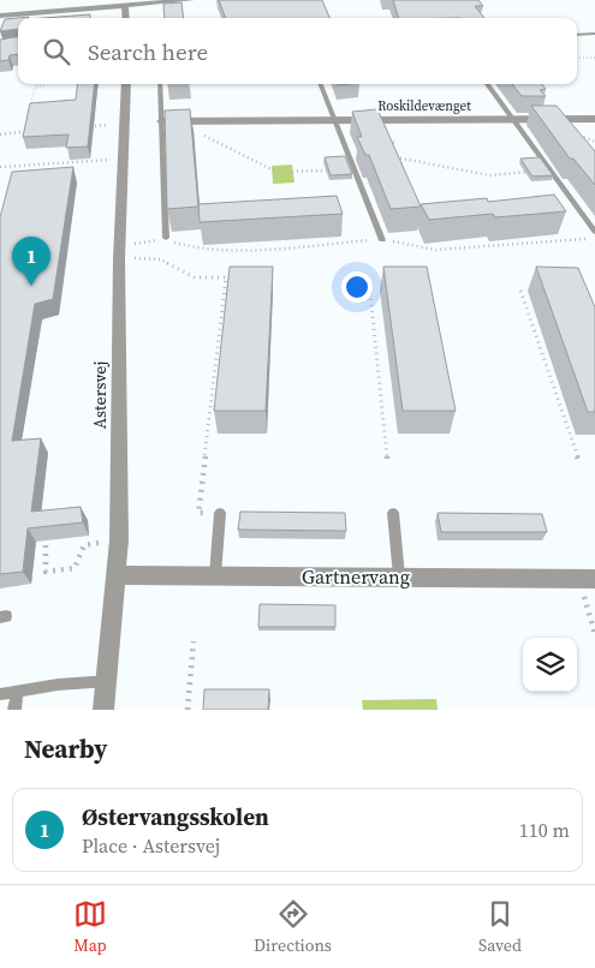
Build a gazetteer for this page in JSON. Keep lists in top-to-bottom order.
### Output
{
  "streets": {
    "street": ["Roskildevænget", "Astersvej", "Gartnervang"]
  },
  "crossings": [
    ["Astersvej", "Gartnervang"]
  ],
  "page": {
    "search": "Search here",
    "pins": "1",
    "heading": "Nearby",
    "list": [
      {
        "mark": "1",
        "name": "Østervangsskolen",
        "note": "Place · Astersvej",
        "value": "110 m"
      }
    ],
    "nav": ["Map", "Directions", "Saved"]
  }
}
